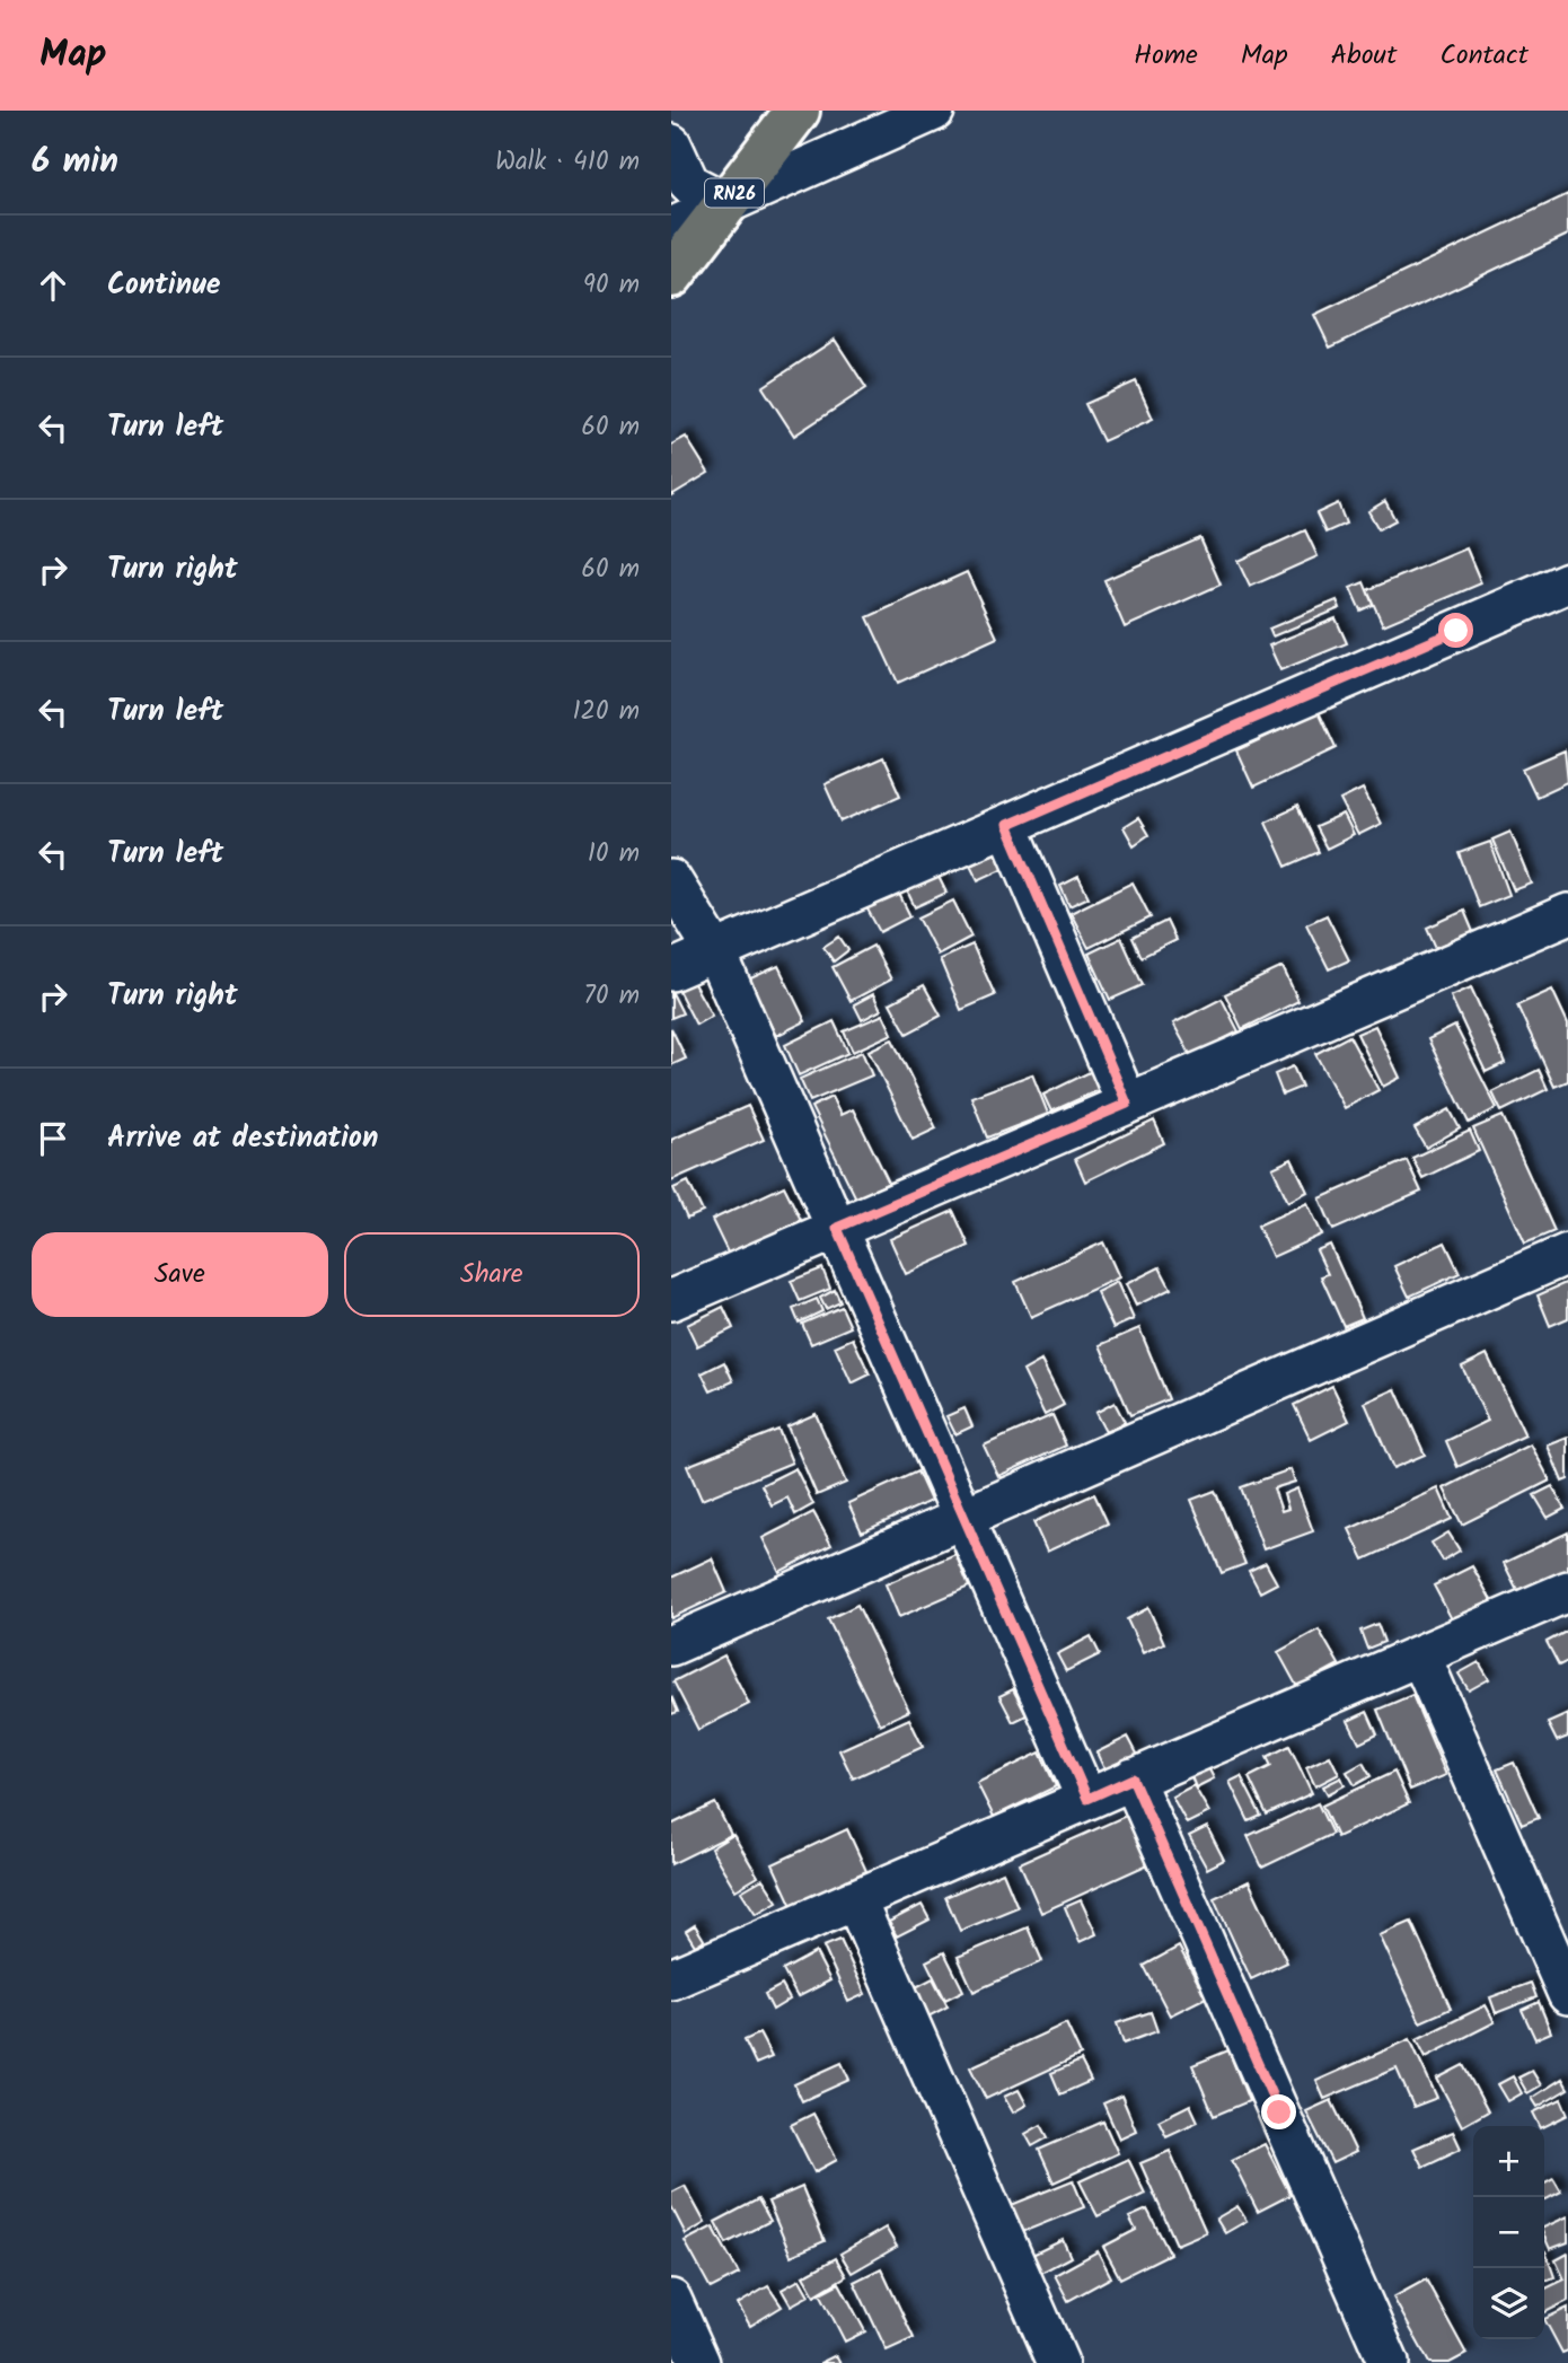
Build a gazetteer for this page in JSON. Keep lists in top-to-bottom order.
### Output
{
  "streets": {
    "main road": ["RN26"]
  },
  "page": {
    "header": "Map",
    "nav": [
      "Home",
      "Map",
      "About",
      "Contact"
    ],
    "heading": ["6 min", "Walk · 410 m"],
    "list": [
      ["Continue", "90 m"],
      ["Turn left", "60 m"],
      ["Turn right", "60 m"],
      ["Turn left", "120 m"],
      ["Turn left", "10 m"],
      ["Turn right", "70 m"],
      "Arrive at destination"
    ],
    "buttons": ["Save", "Share"],
    "map_buttons": ["+", "−"]
  }
}
